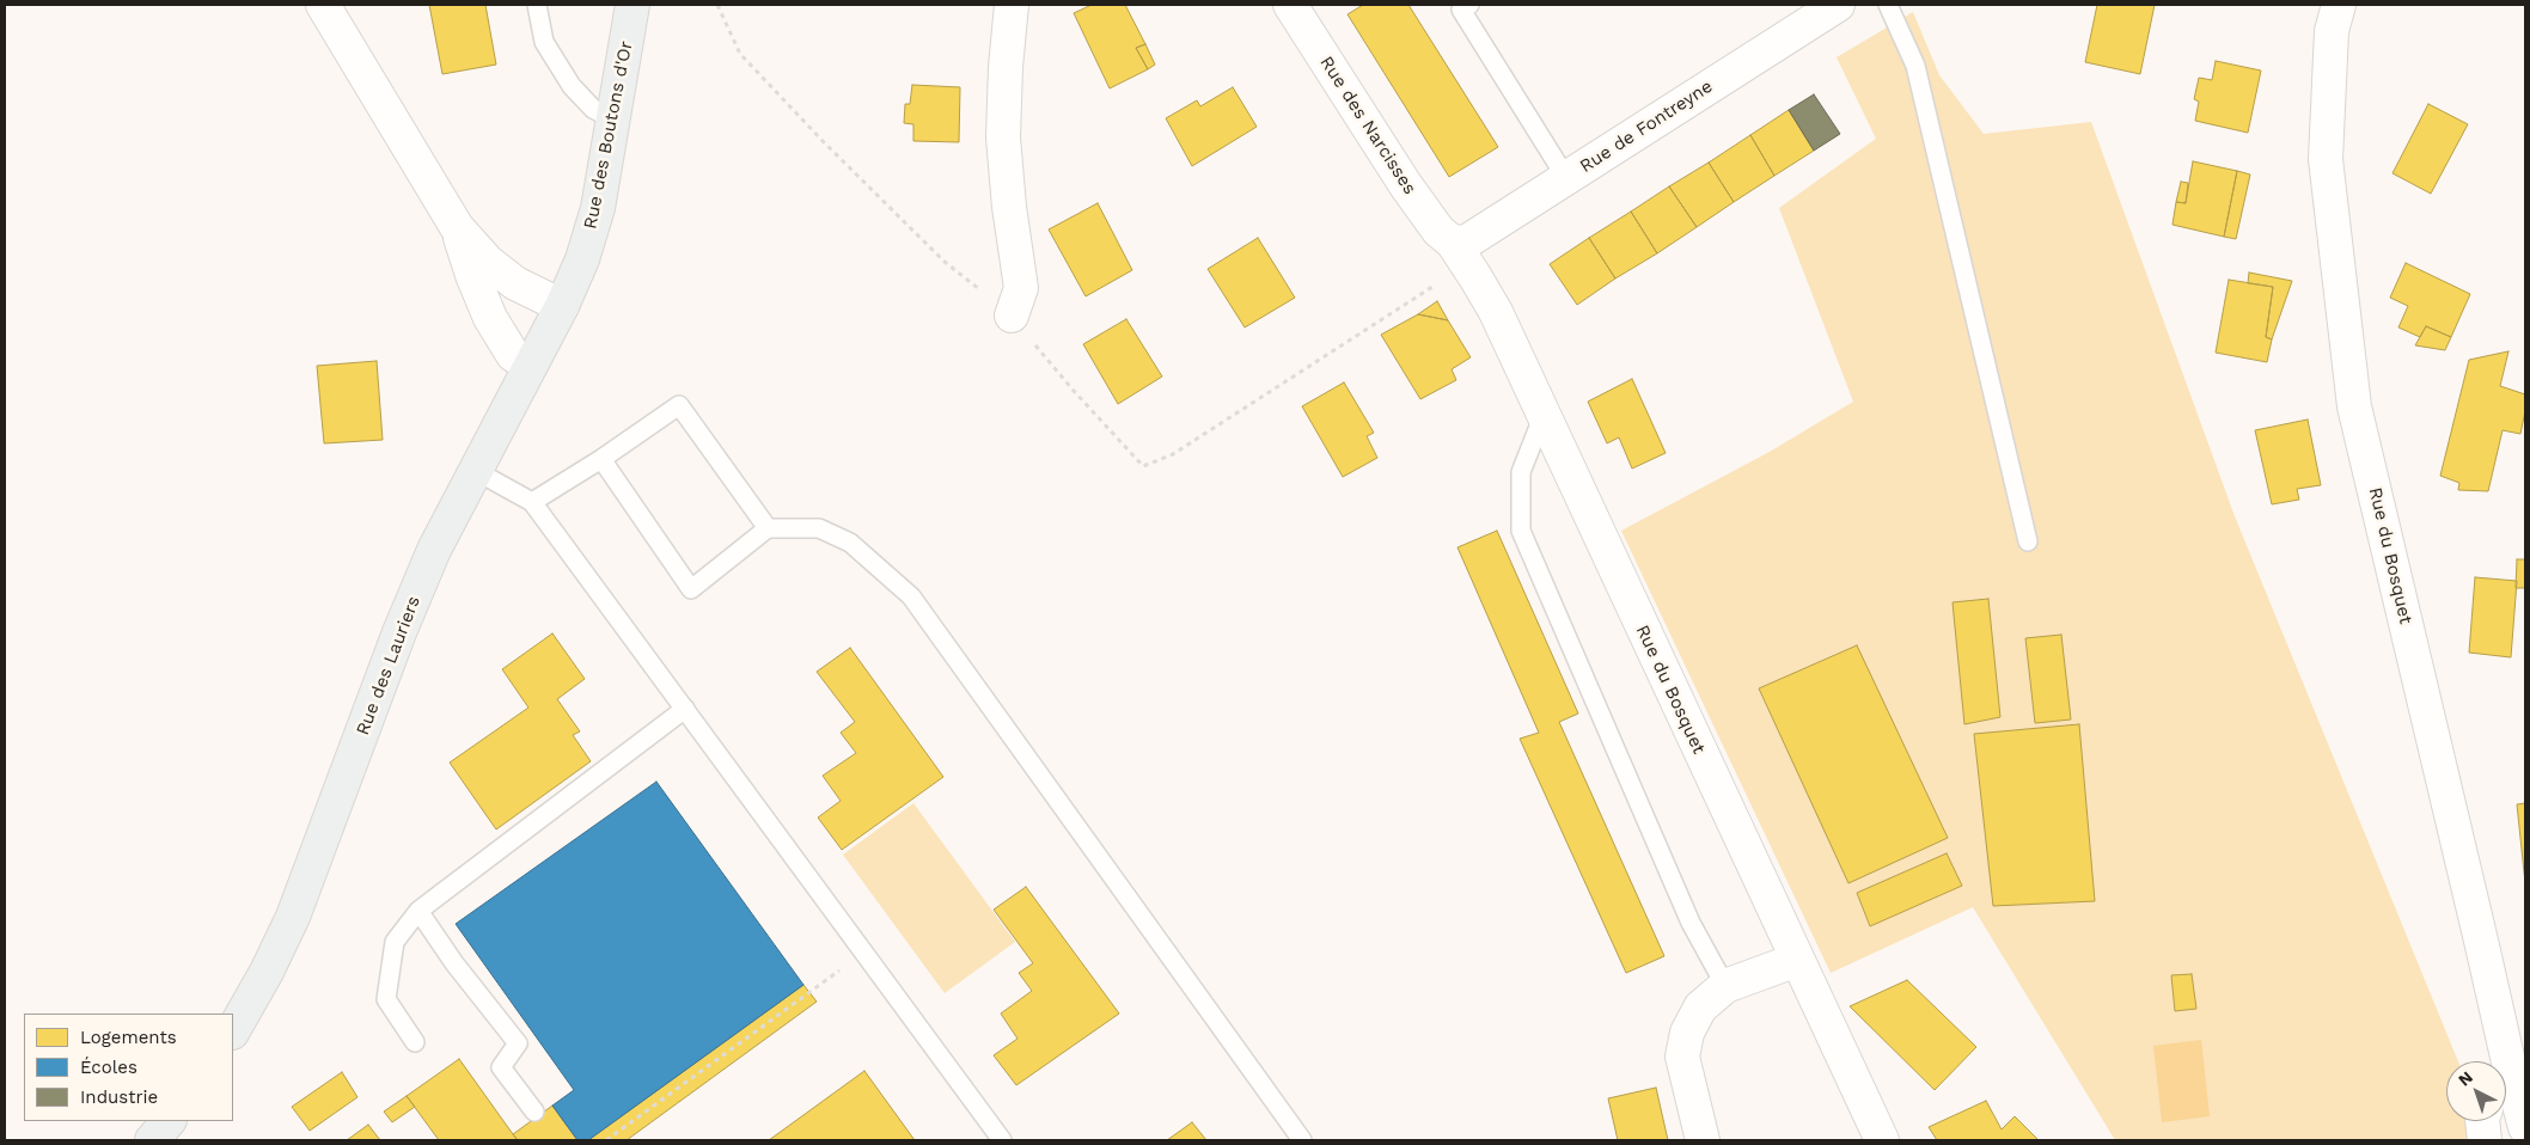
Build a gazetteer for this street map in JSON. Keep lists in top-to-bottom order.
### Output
{
  "streets": {
    "main road": ["Rue des Boutons d'Or", "Rue des Lauriers"],
    "street": ["Rue des Narcisses", "Rue de Fontreyne", "Rue du Bosquet"]
  },
  "crossings": [
    ["Rue des Narcisses", "Rue de Fontreyne"],
    ["Rue des Narcisses", "Rue du Bosquet"],
    ["Rue de Fontreyne", "Rue du Bosquet"],
    ["Rue des Boutons d'Or", "Rue des Lauriers"]
  ],
  "legend": ["Logements", "Écoles", "Industrie"],
  "north": "top left"
}
